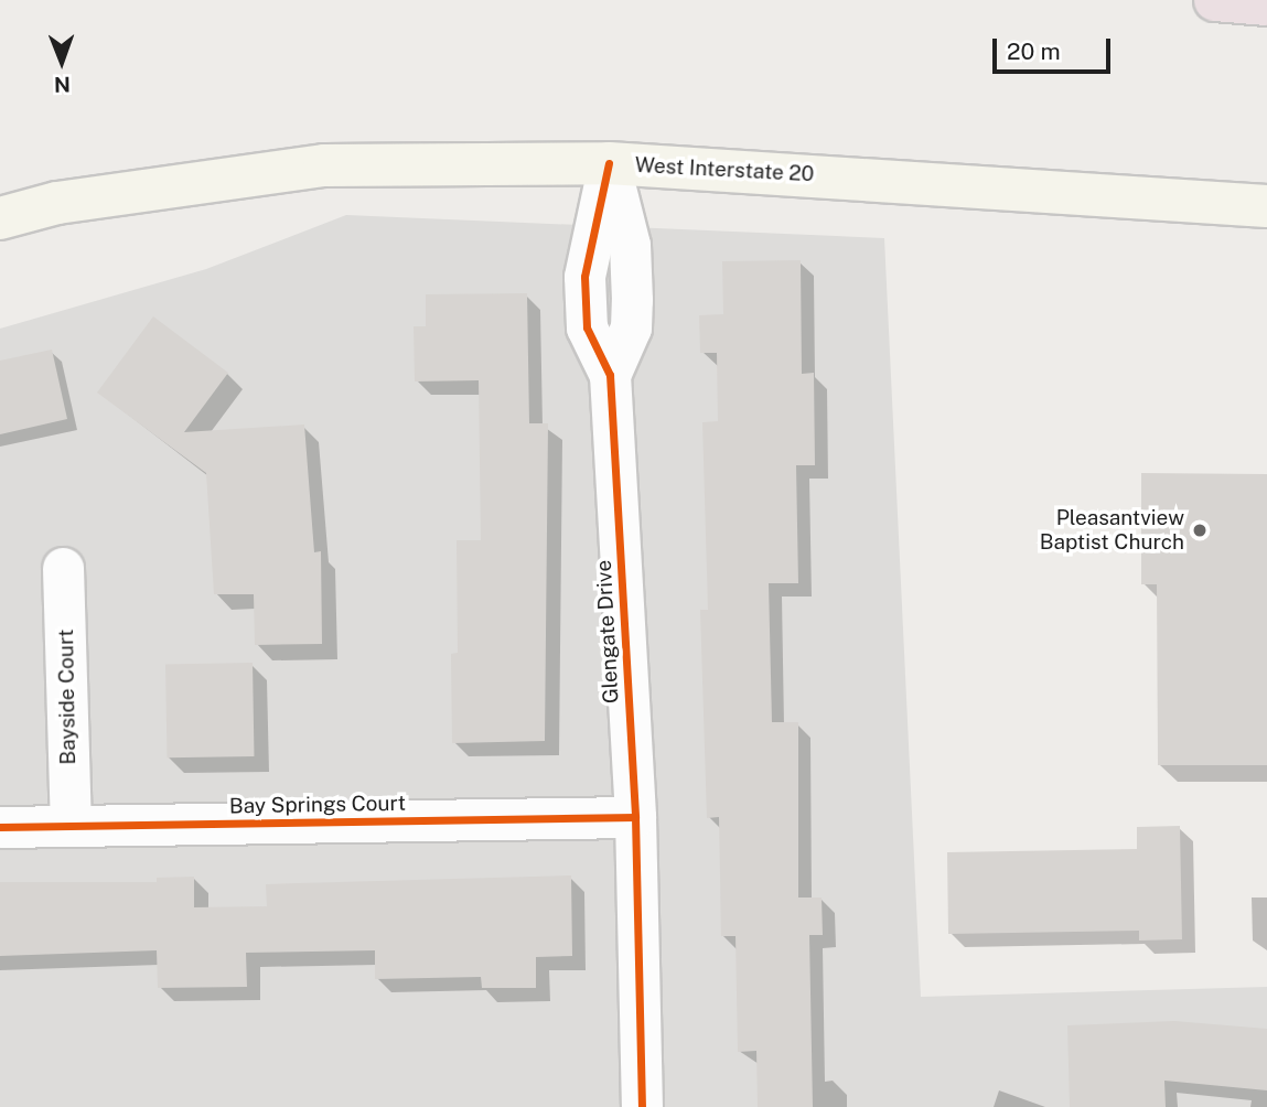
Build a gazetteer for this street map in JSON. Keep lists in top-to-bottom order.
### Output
{
  "streets": {
    "main road": ["West Interstate 20"],
    "street": ["Glengate Drive", "Bayside Court", "Bay Springs Court"]
  },
  "crossings": [
    ["West Interstate 20", "Glengate Drive"],
    ["Glengate Drive", "Bay Springs Court"],
    ["Bayside Court", "Bay Springs Court"]
  ],
  "places": ["Pleasantview Baptist Church"],
  "scale_bar": "20 m",
  "north": "bottom"
}
